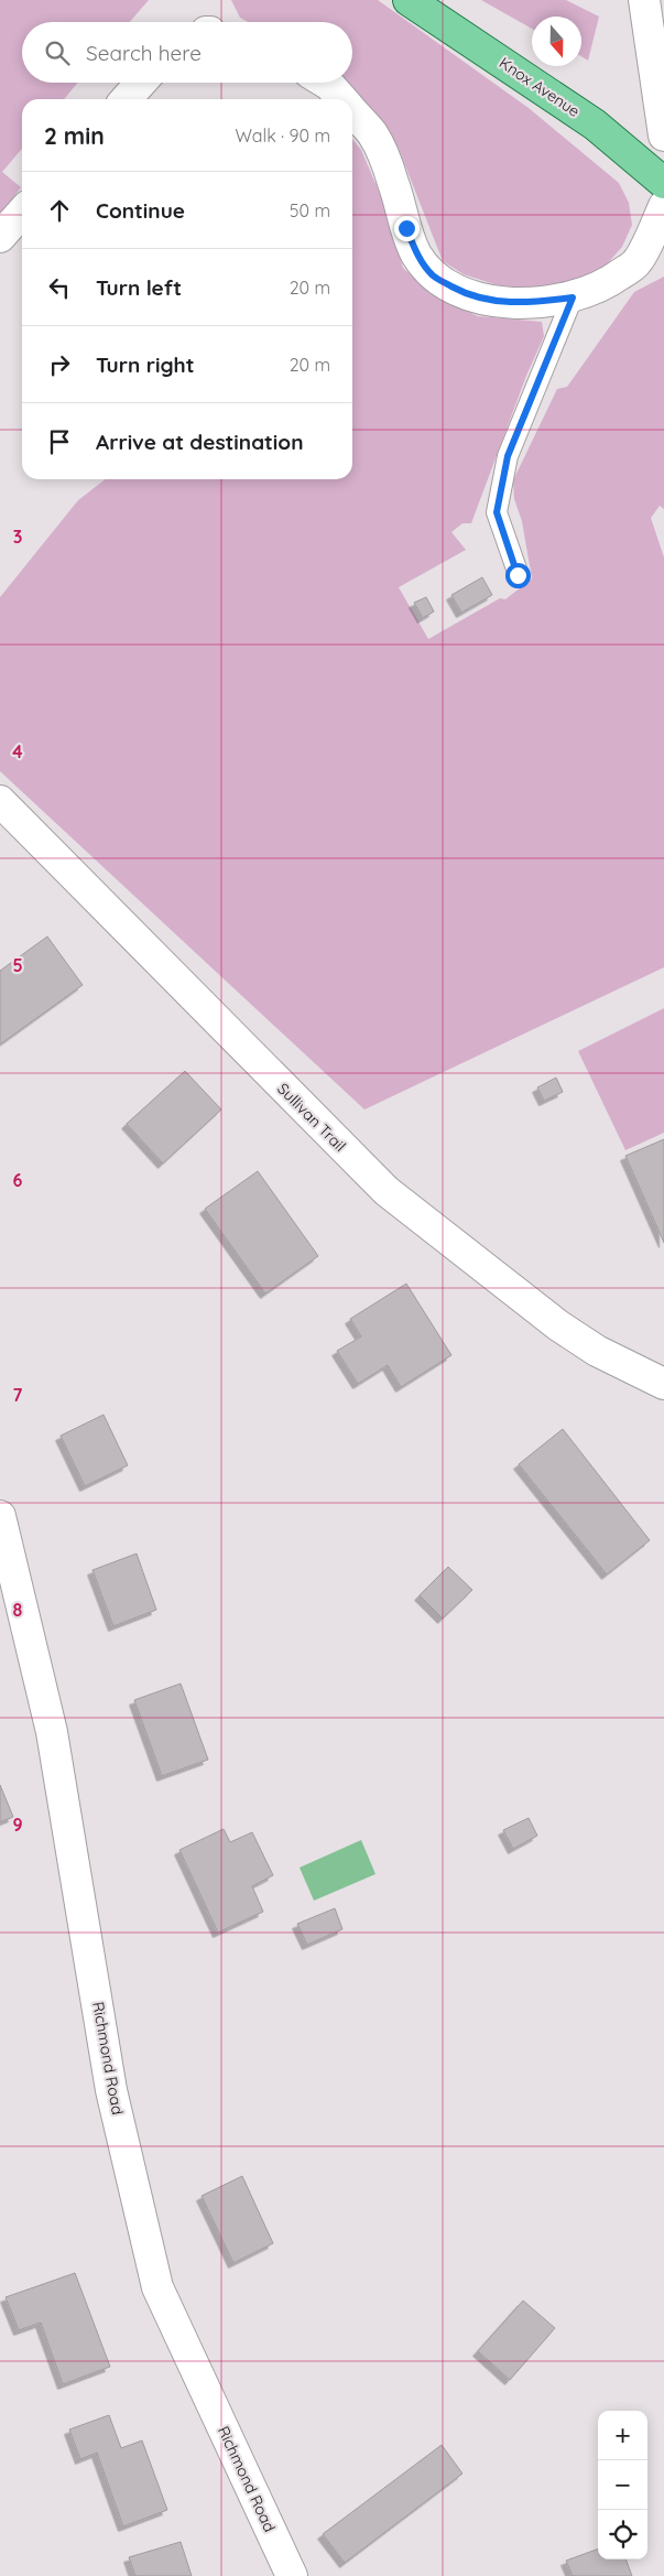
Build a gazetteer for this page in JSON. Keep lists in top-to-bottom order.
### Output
{
  "streets": {
    "main road": ["Knox Avenue"],
    "street": ["Sullivan Trail", "Richmond Road"]
  },
  "north": "bottom",
  "page": {
    "search": "Search here",
    "heading": ["2 min", "Walk · 90 m"],
    "list": [
      ["Continue", "50 m"],
      ["Turn left", "20 m"],
      ["Turn right", "20 m"],
      "Arrive at destination"
    ],
    "map_buttons": ["+", "−"]
  },
  "grid": {
    "rows": [
      "3",
      "4",
      "5",
      "6",
      "7",
      "8",
      "9"
    ]
  }
}
